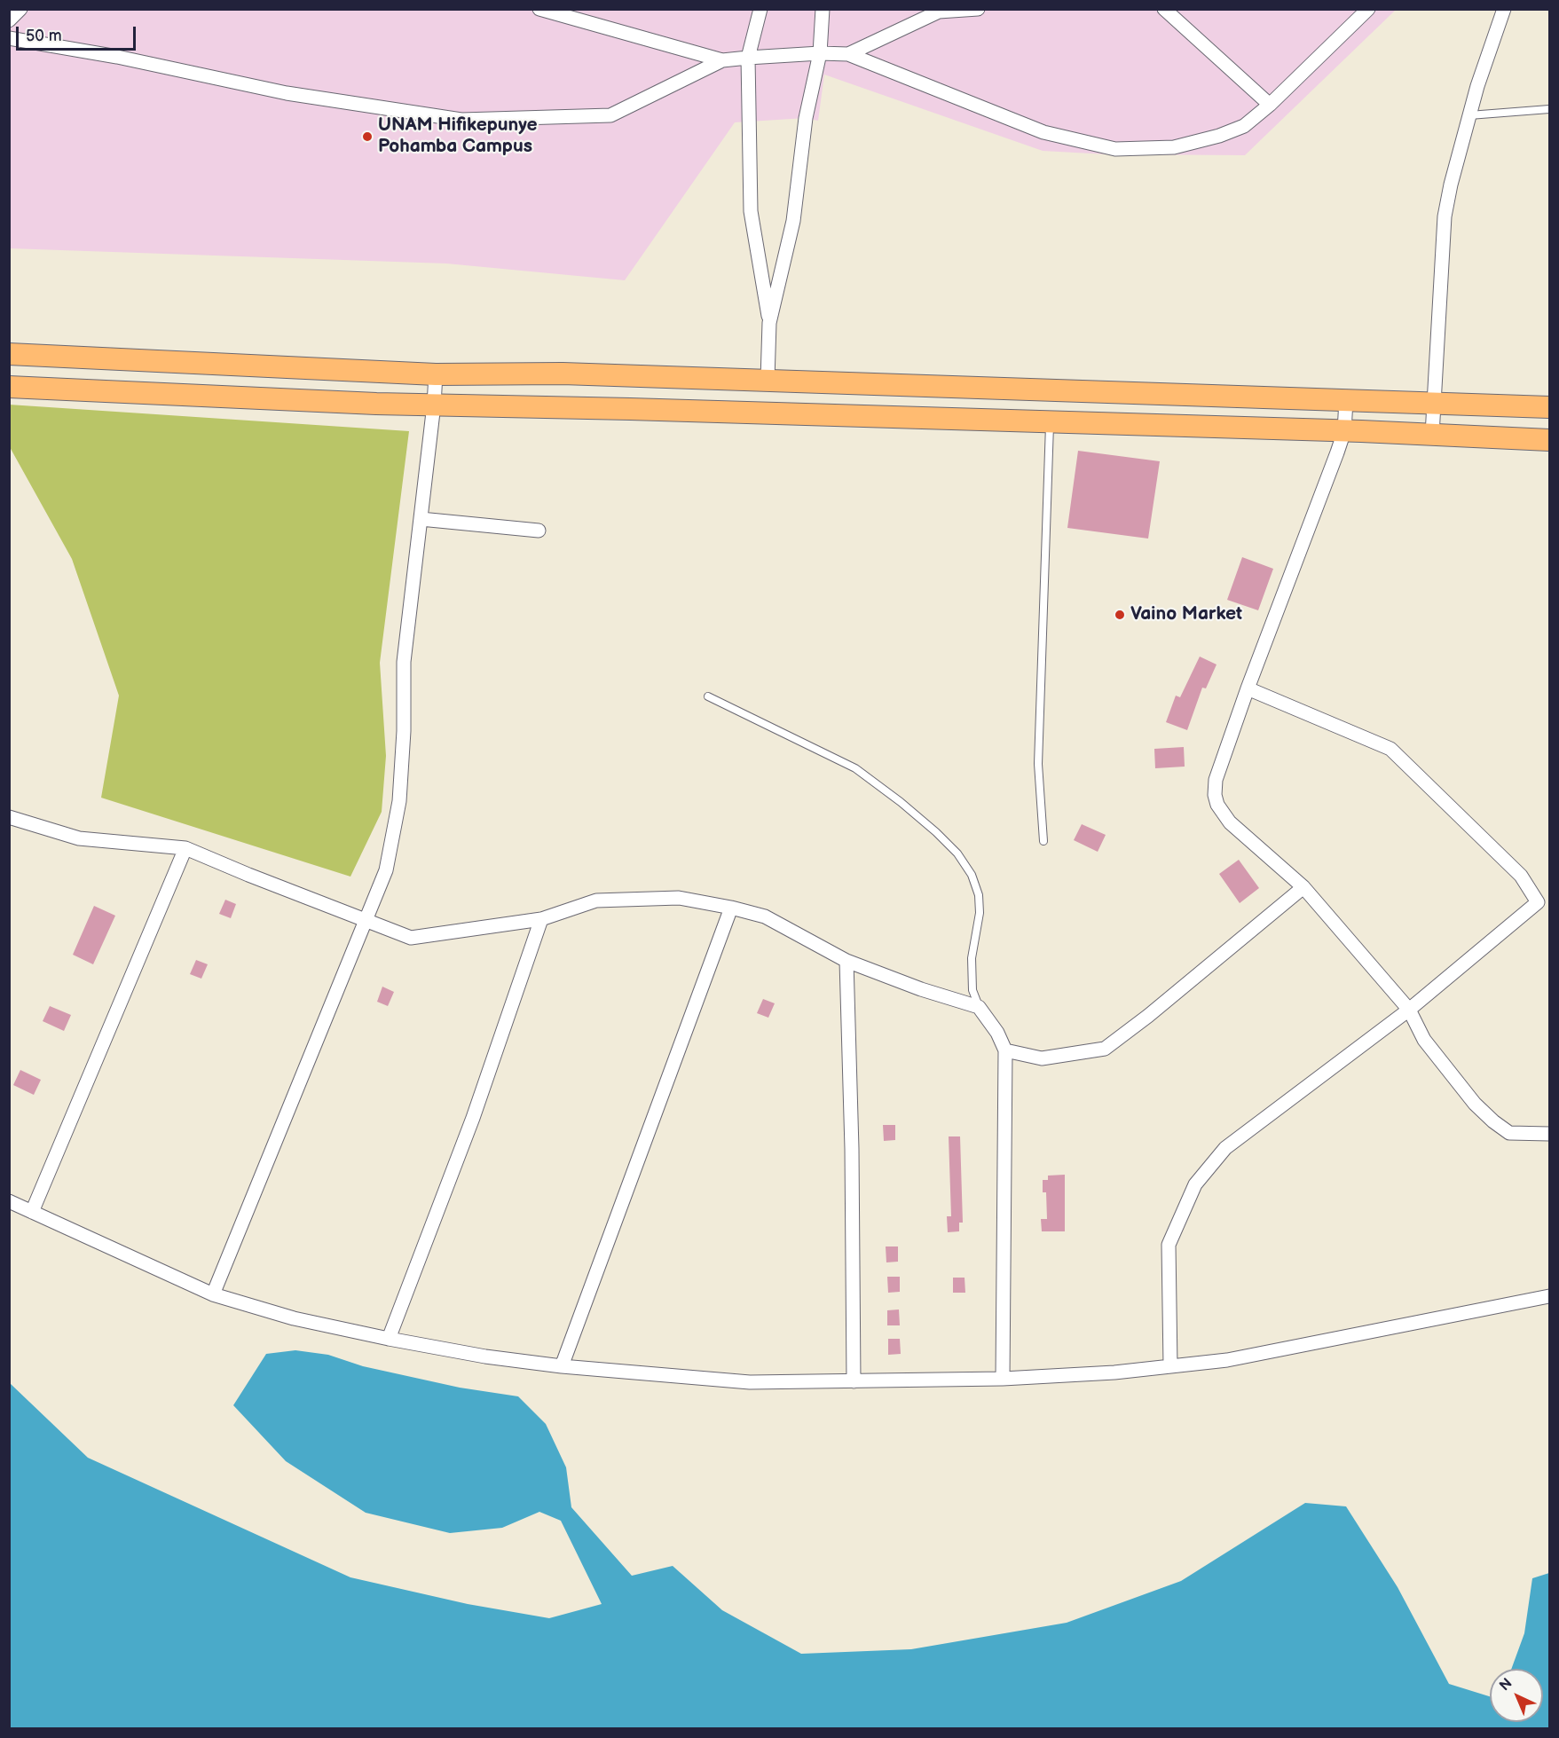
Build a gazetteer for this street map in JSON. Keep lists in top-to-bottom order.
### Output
{
  "places": ["UNAM Hifikepunye Pohamba Campus", "Vaino Market"],
  "scale_bar": "50 m",
  "north": "top left"
}
